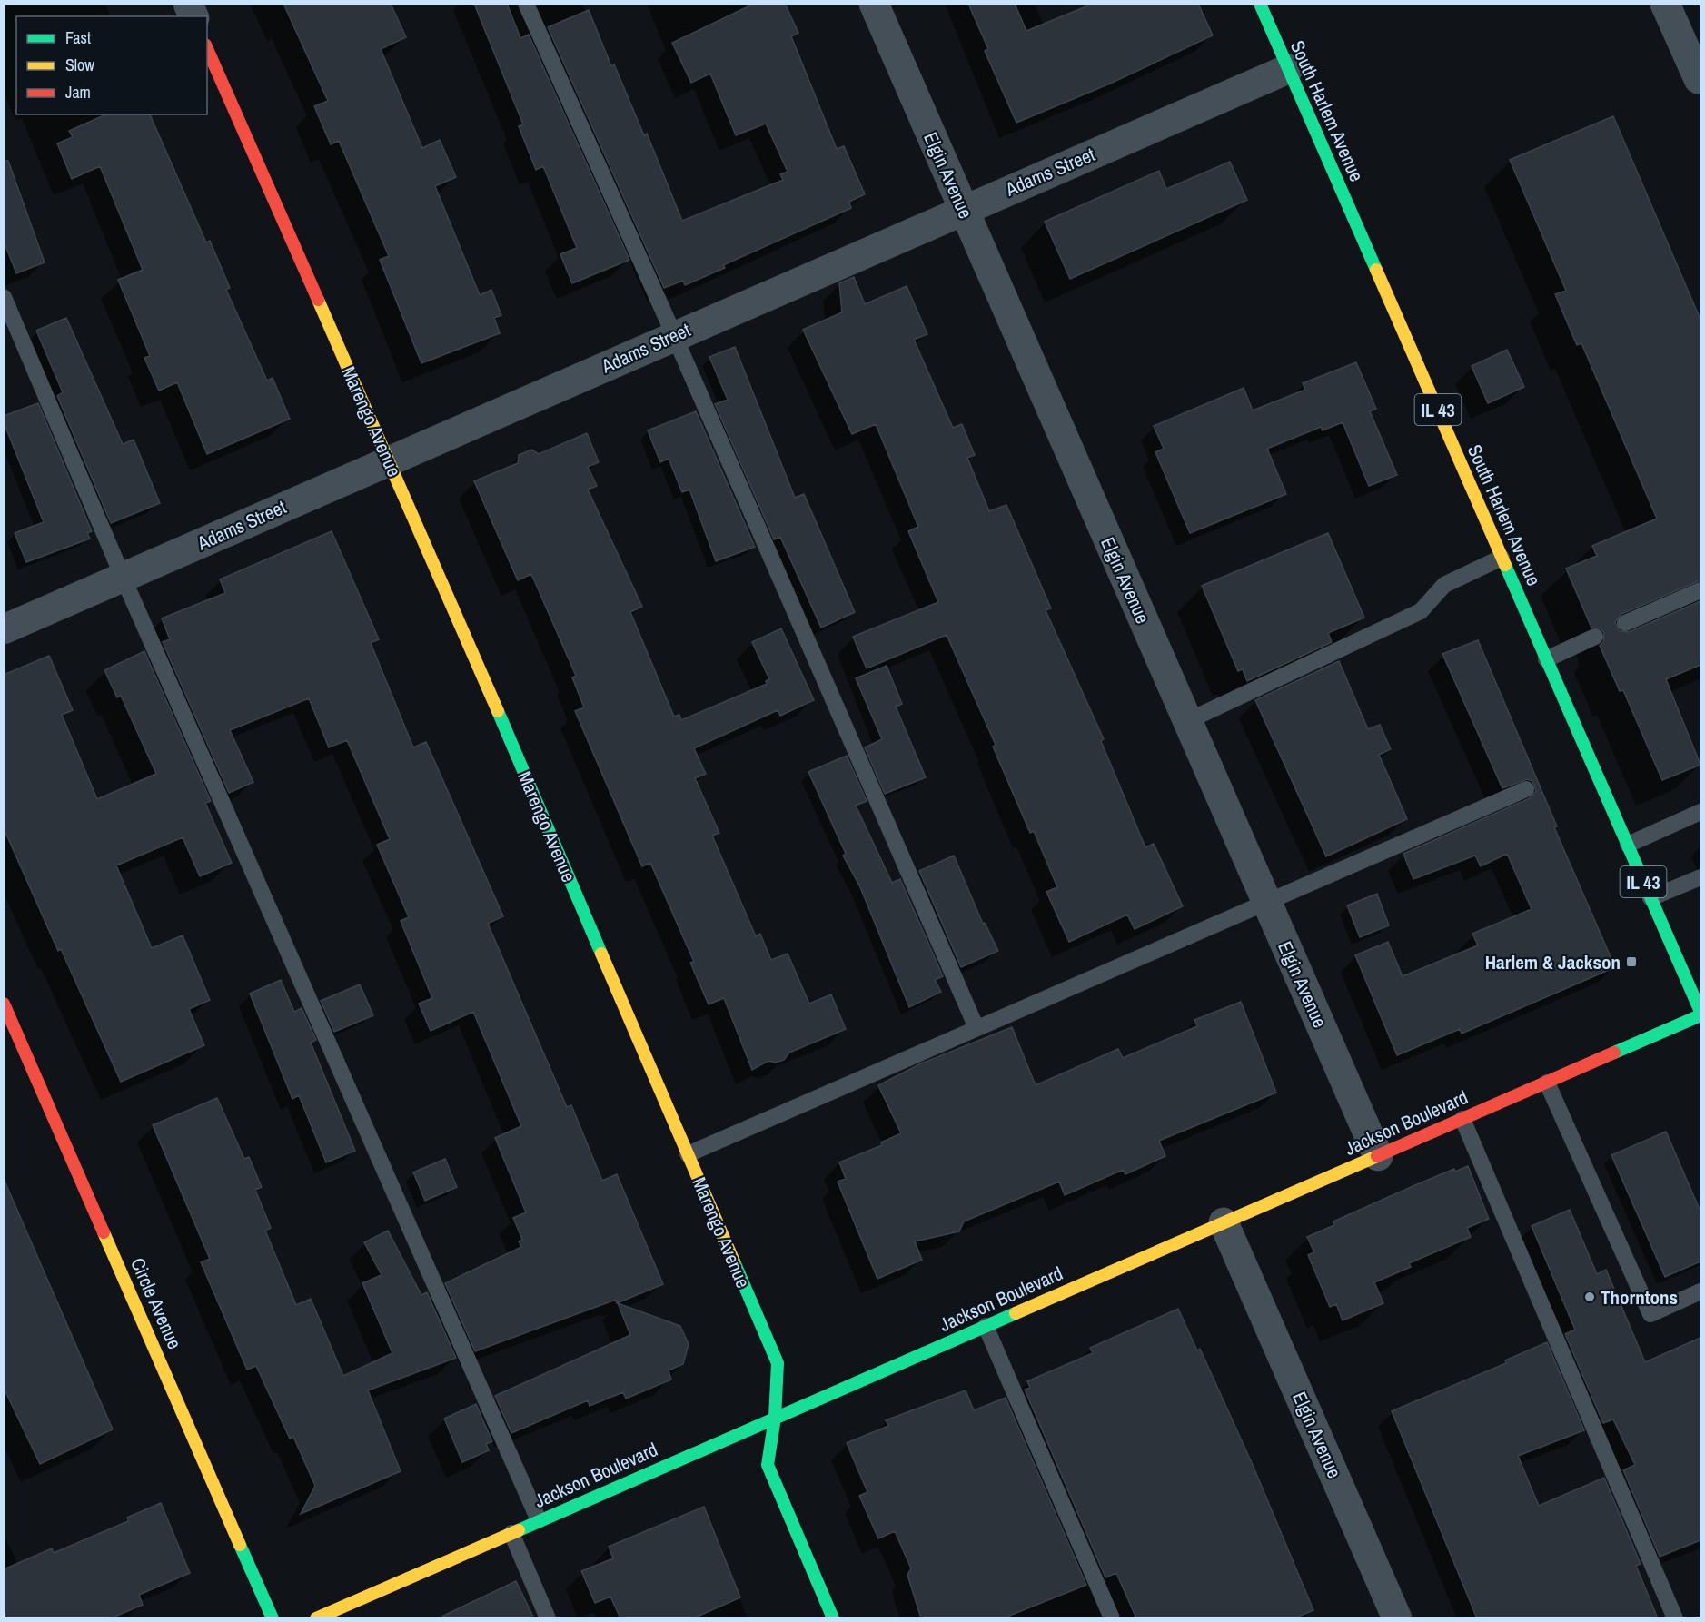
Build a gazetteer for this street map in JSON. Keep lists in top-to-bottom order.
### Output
{
  "streets": {
    "street": [
      "South Harlem Avenue",
      "Adams Street",
      "Elgin Avenue",
      "IL 43",
      "Marengo Avenue",
      "Jackson Boulevard",
      "Circle Avenue"
    ]
  },
  "crossings": [
    ["South Harlem Avenue", "Adams Street"],
    ["South Harlem Avenue", "Jackson Boulevard"],
    ["Adams Street", "Elgin Avenue"],
    ["Adams Street", "Marengo Avenue"],
    ["Elgin Avenue", "Jackson Boulevard"],
    ["Marengo Avenue", "Jackson Boulevard"]
  ],
  "places": {
    "transit": ["Harlem & Jackson"],
    "other": ["Thorntons"]
  },
  "legend": ["Fast", "Slow", "Jam"]
}
